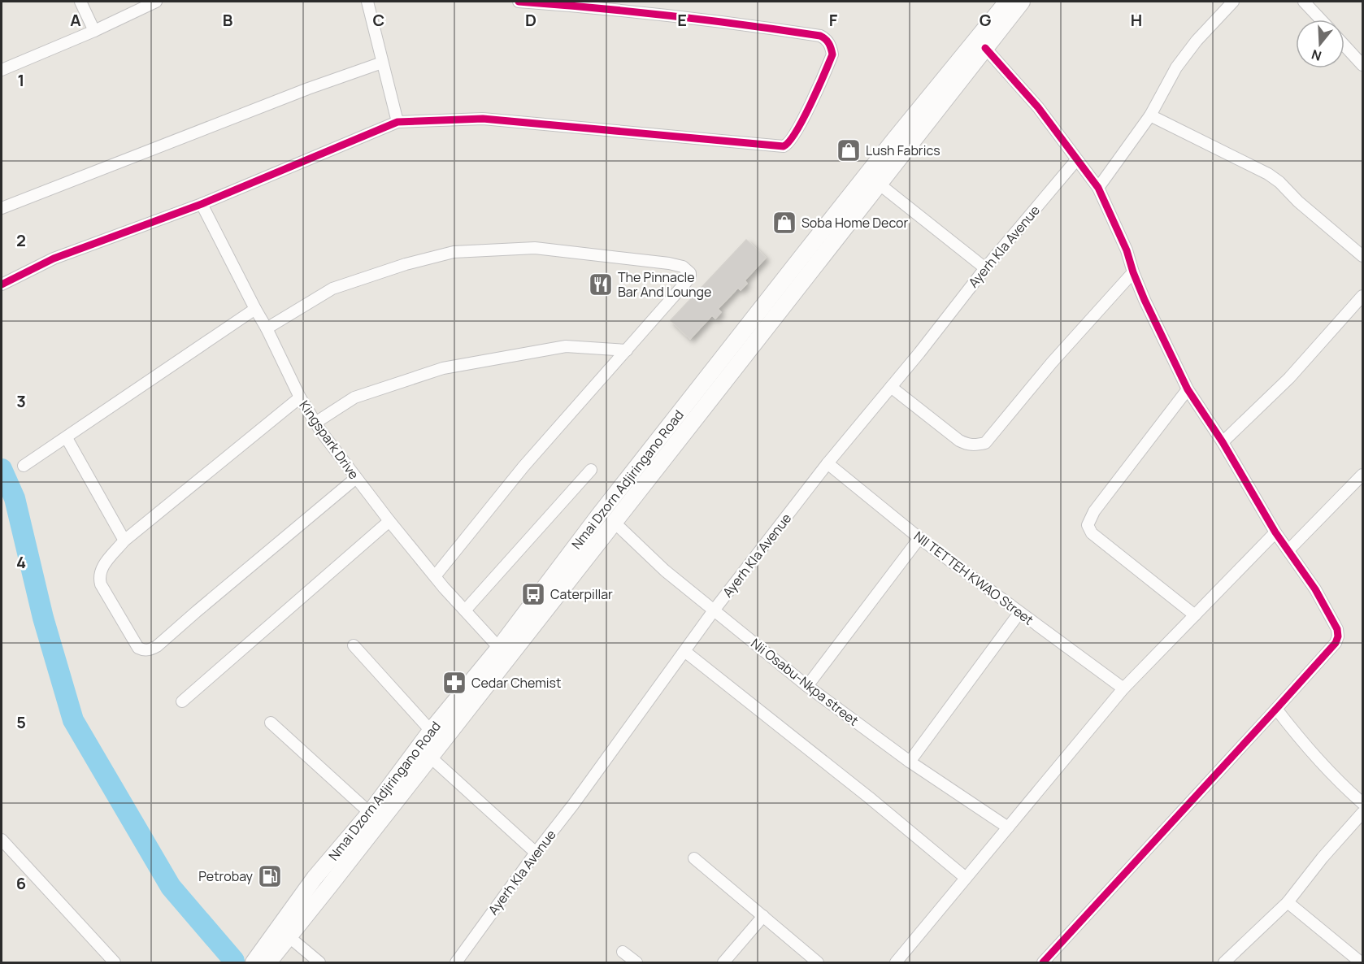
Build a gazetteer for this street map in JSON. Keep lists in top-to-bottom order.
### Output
{
  "streets": {
    "main road": ["Nmai Dzorn Adjiringano Road"],
    "street": [
      "Ayerh Kla Avenue",
      "Kingspark Drive",
      "NII TETTEH KWAO Street",
      "Nii Osabu-Nkpa street"
    ]
  },
  "crossings": [
    ["Ayerh Kla Avenue", "NII TETTEH KWAO Street"],
    ["Ayerh Kla Avenue", "Nii Osabu-Nkpa street"],
    ["Kingspark Drive", "Nmai Dzorn Adjiringano Road"],
    ["Nmai Dzorn Adjiringano Road", "Nii Osabu-Nkpa street"]
  ],
  "places": {
    "shop": ["Lush Fabrics", "Soba Home Decor"],
    "restaurant": ["The Pinnacle Bar And Lounge"],
    "bus stop": ["Caterpillar"],
    "pharmacy": ["Cedar Chemist"],
    "fuel station": ["Petrobay"]
  },
  "north": "bottom",
  "grid": {
    "columns": [
      "A",
      "B",
      "C",
      "D",
      "E",
      "F",
      "G",
      "H"
    ],
    "rows": [
      "1",
      "2",
      "3",
      "4",
      "5",
      "6"
    ]
  }
}
